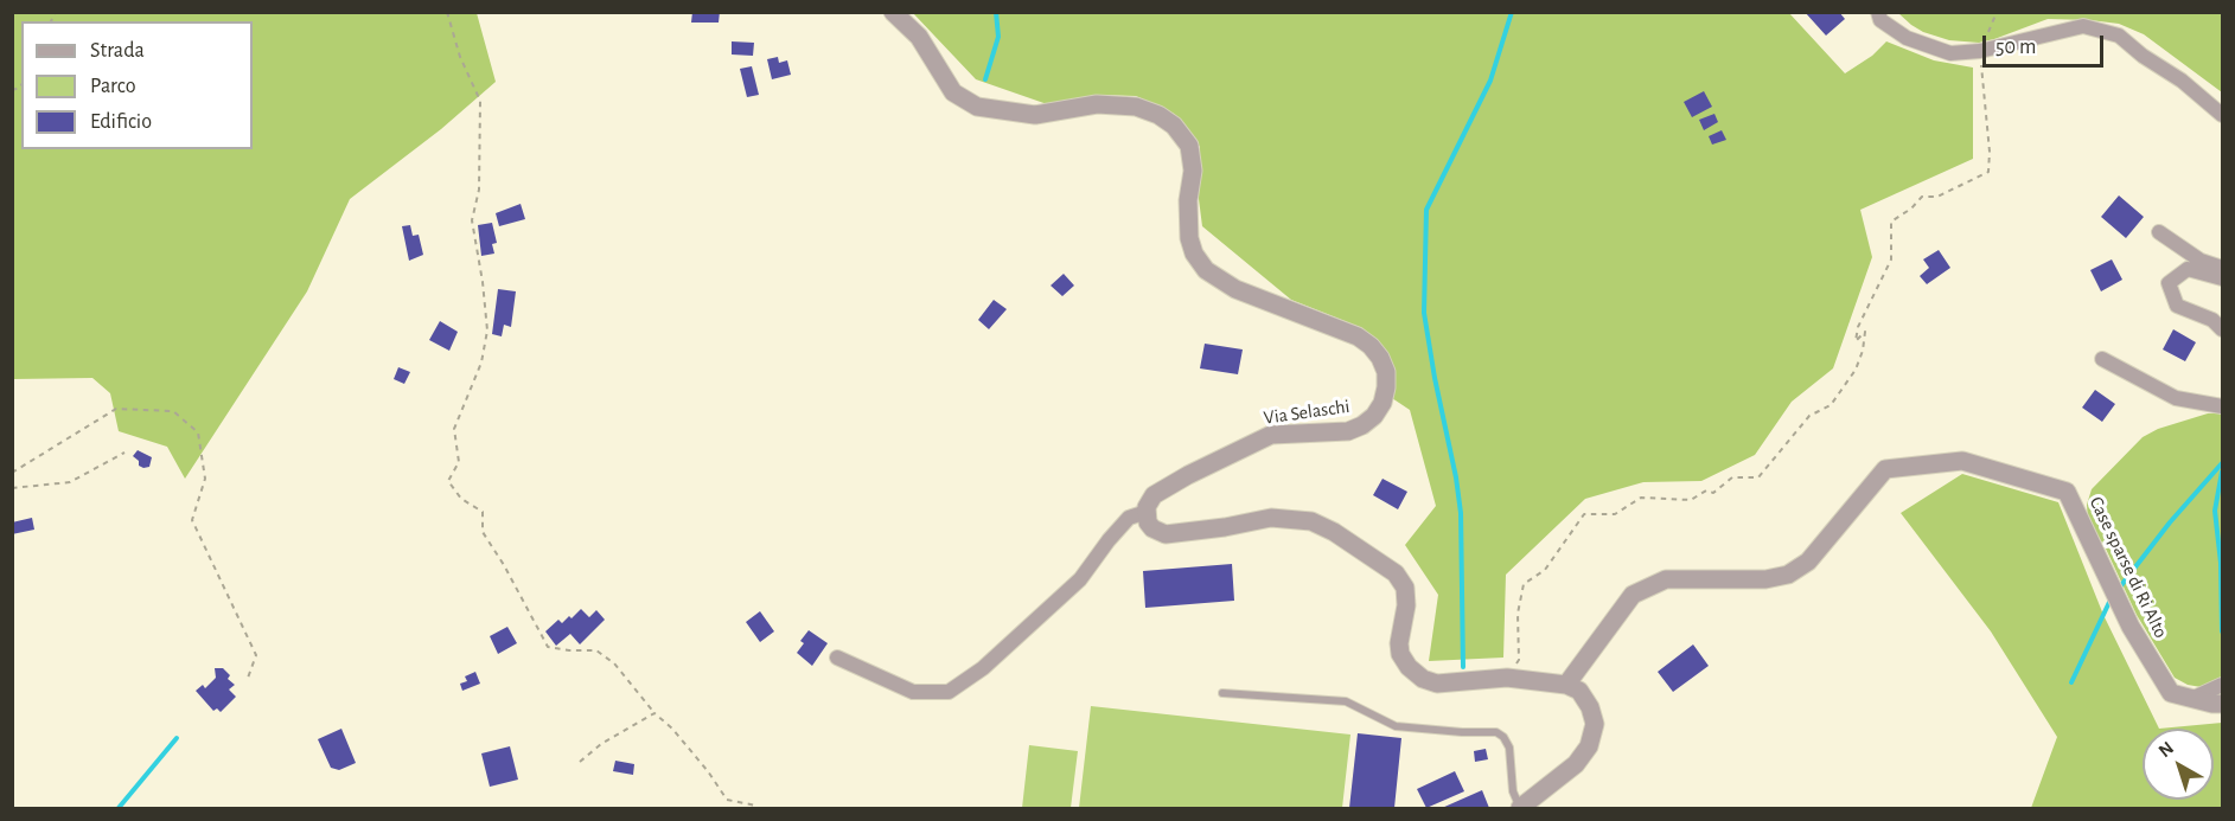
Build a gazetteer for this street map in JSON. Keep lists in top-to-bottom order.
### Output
{
  "streets": {
    "street": ["Via Selaschi", "Case sparse di Ri Alto"]
  },
  "legend": ["Strada", "Parco", "Edificio"],
  "scale_bar": "50 m",
  "north": "top left"
}
